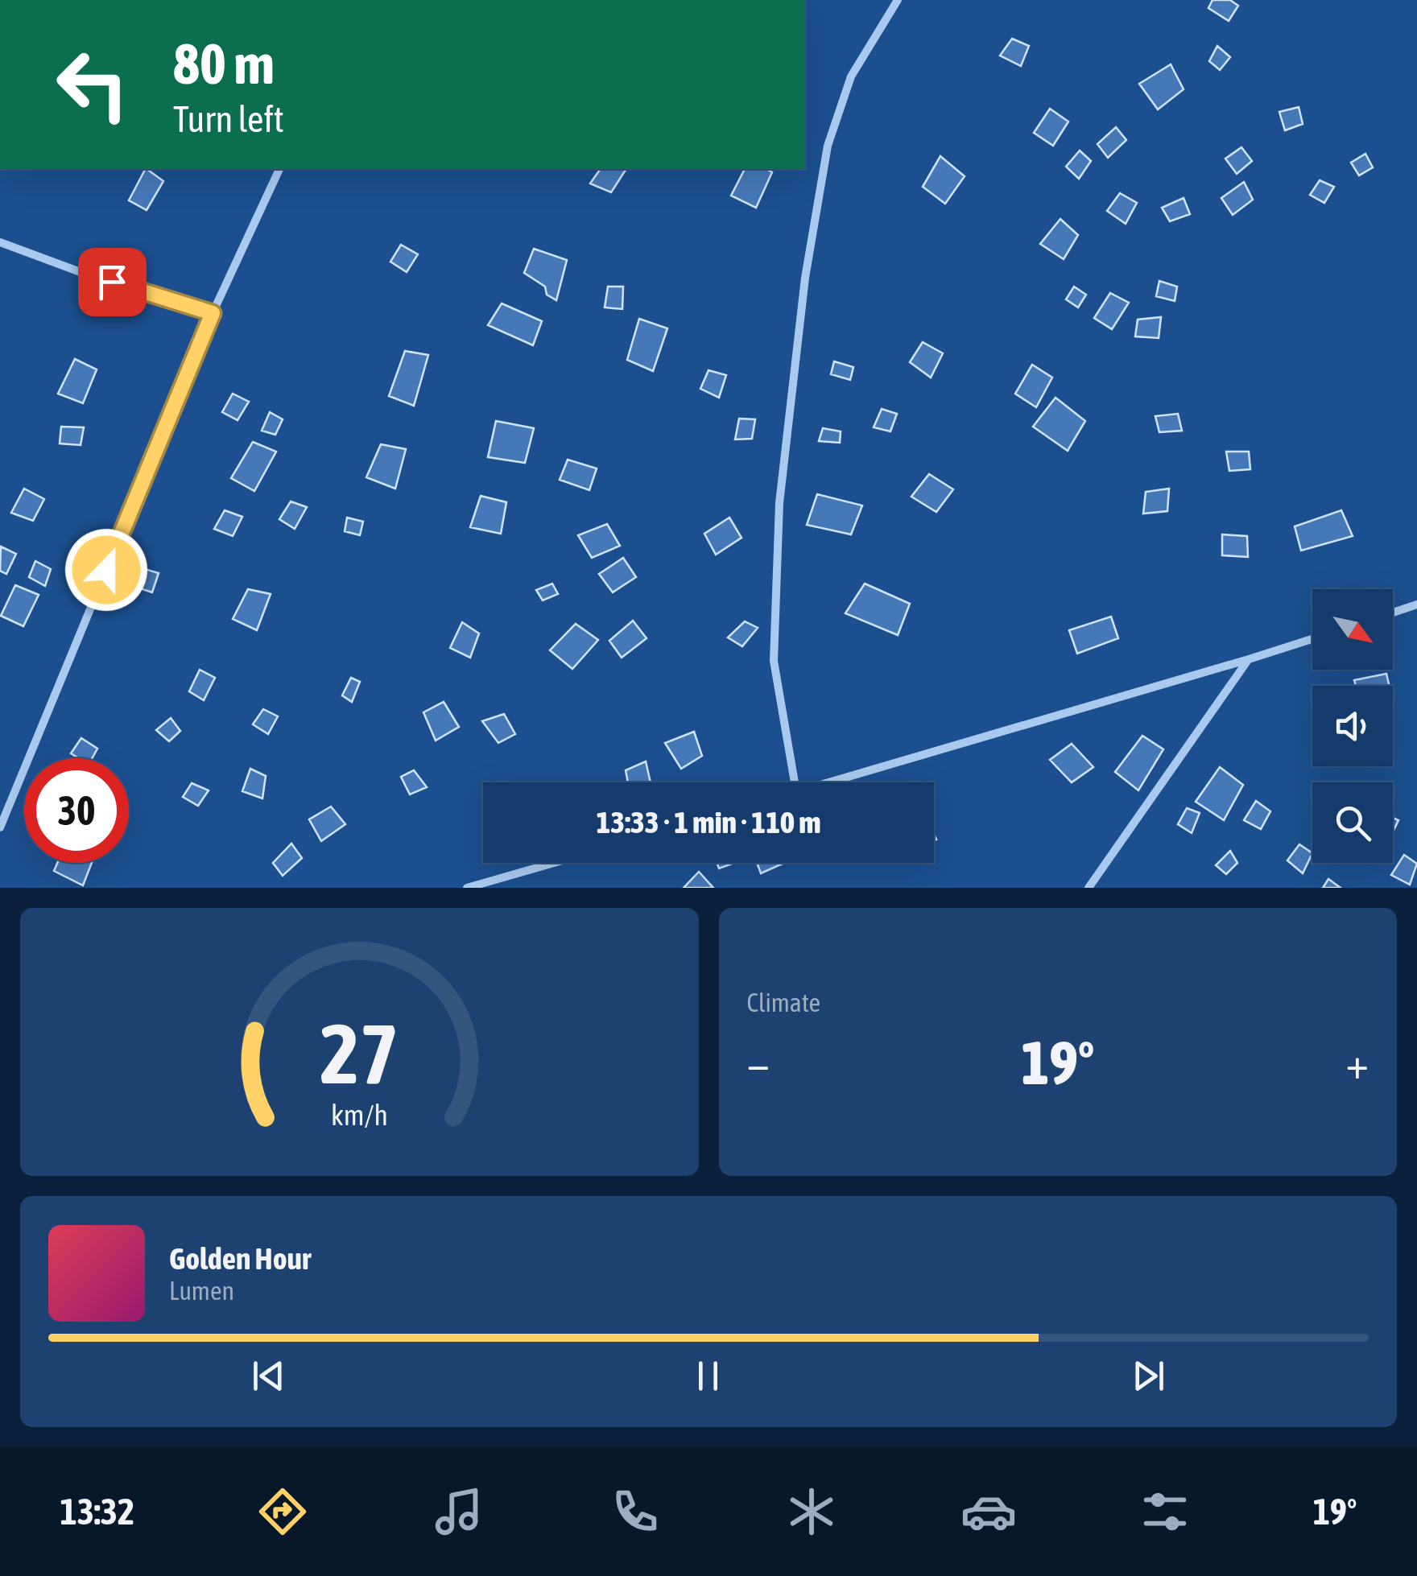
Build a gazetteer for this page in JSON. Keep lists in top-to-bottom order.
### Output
{
  "north": "bottom right",
  "page": {
    "turn": ["80 m", "Turn left"],
    "limit": "30",
    "trip": "13:33 · 1 min · 110 m",
    "tile": "Climate",
    "heat": ["−", "19°", "+"],
    "song": ["Golden Hour", "Lumen"],
    "tabs": ["13:32", "19°"],
    "gauge": ["27", "km/h"]
  }
}
